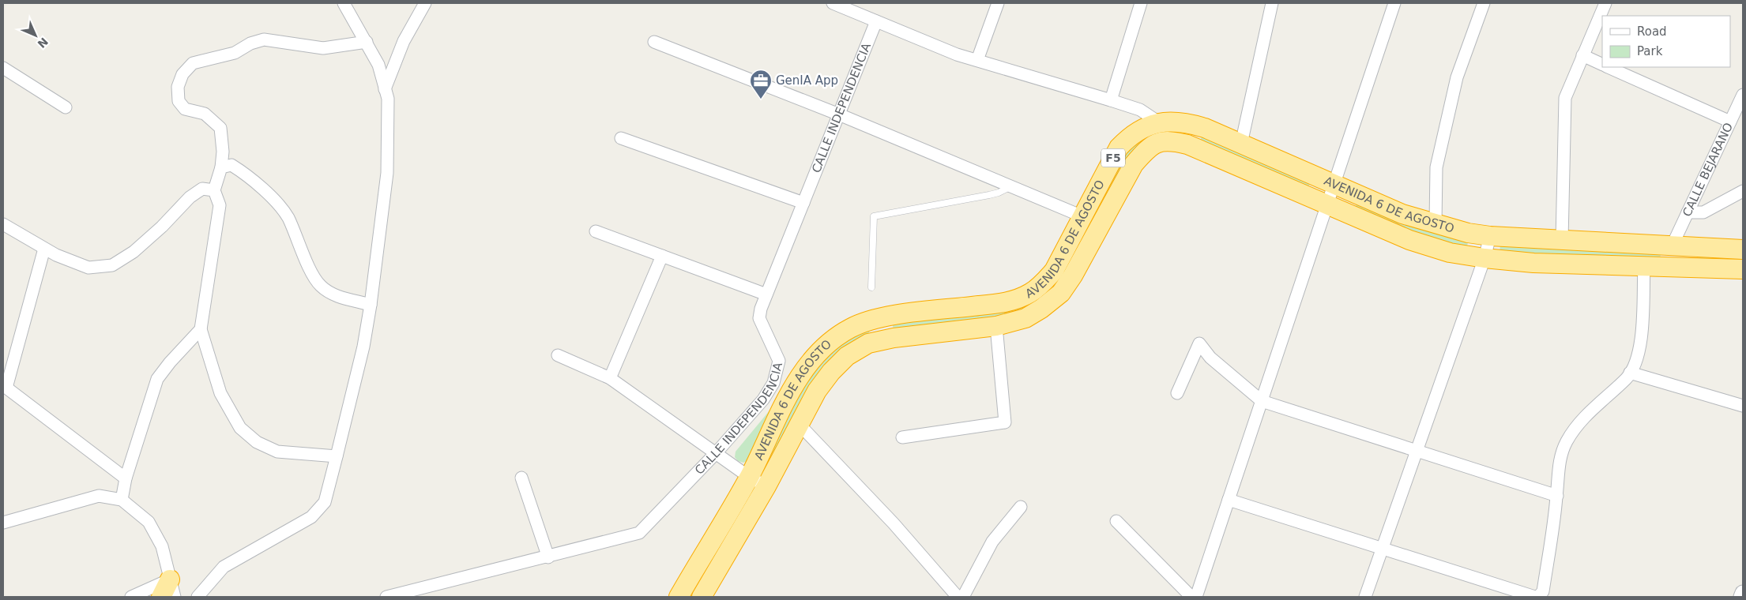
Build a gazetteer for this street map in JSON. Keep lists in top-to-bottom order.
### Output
{
  "streets": {
    "highway": ["F5", "AVENIDA 6 DE AGOSTO"],
    "street": ["CALLE INDEPENDENCIA", "CALLE BEJARANO"]
  },
  "crossings": [
    ["CALLE BEJARANO", "AVENIDA 6 DE AGOSTO"]
  ],
  "places": {
    "office": ["GenIA App"]
  },
  "legend": ["Road", "Park"],
  "north": "bottom right"
}
